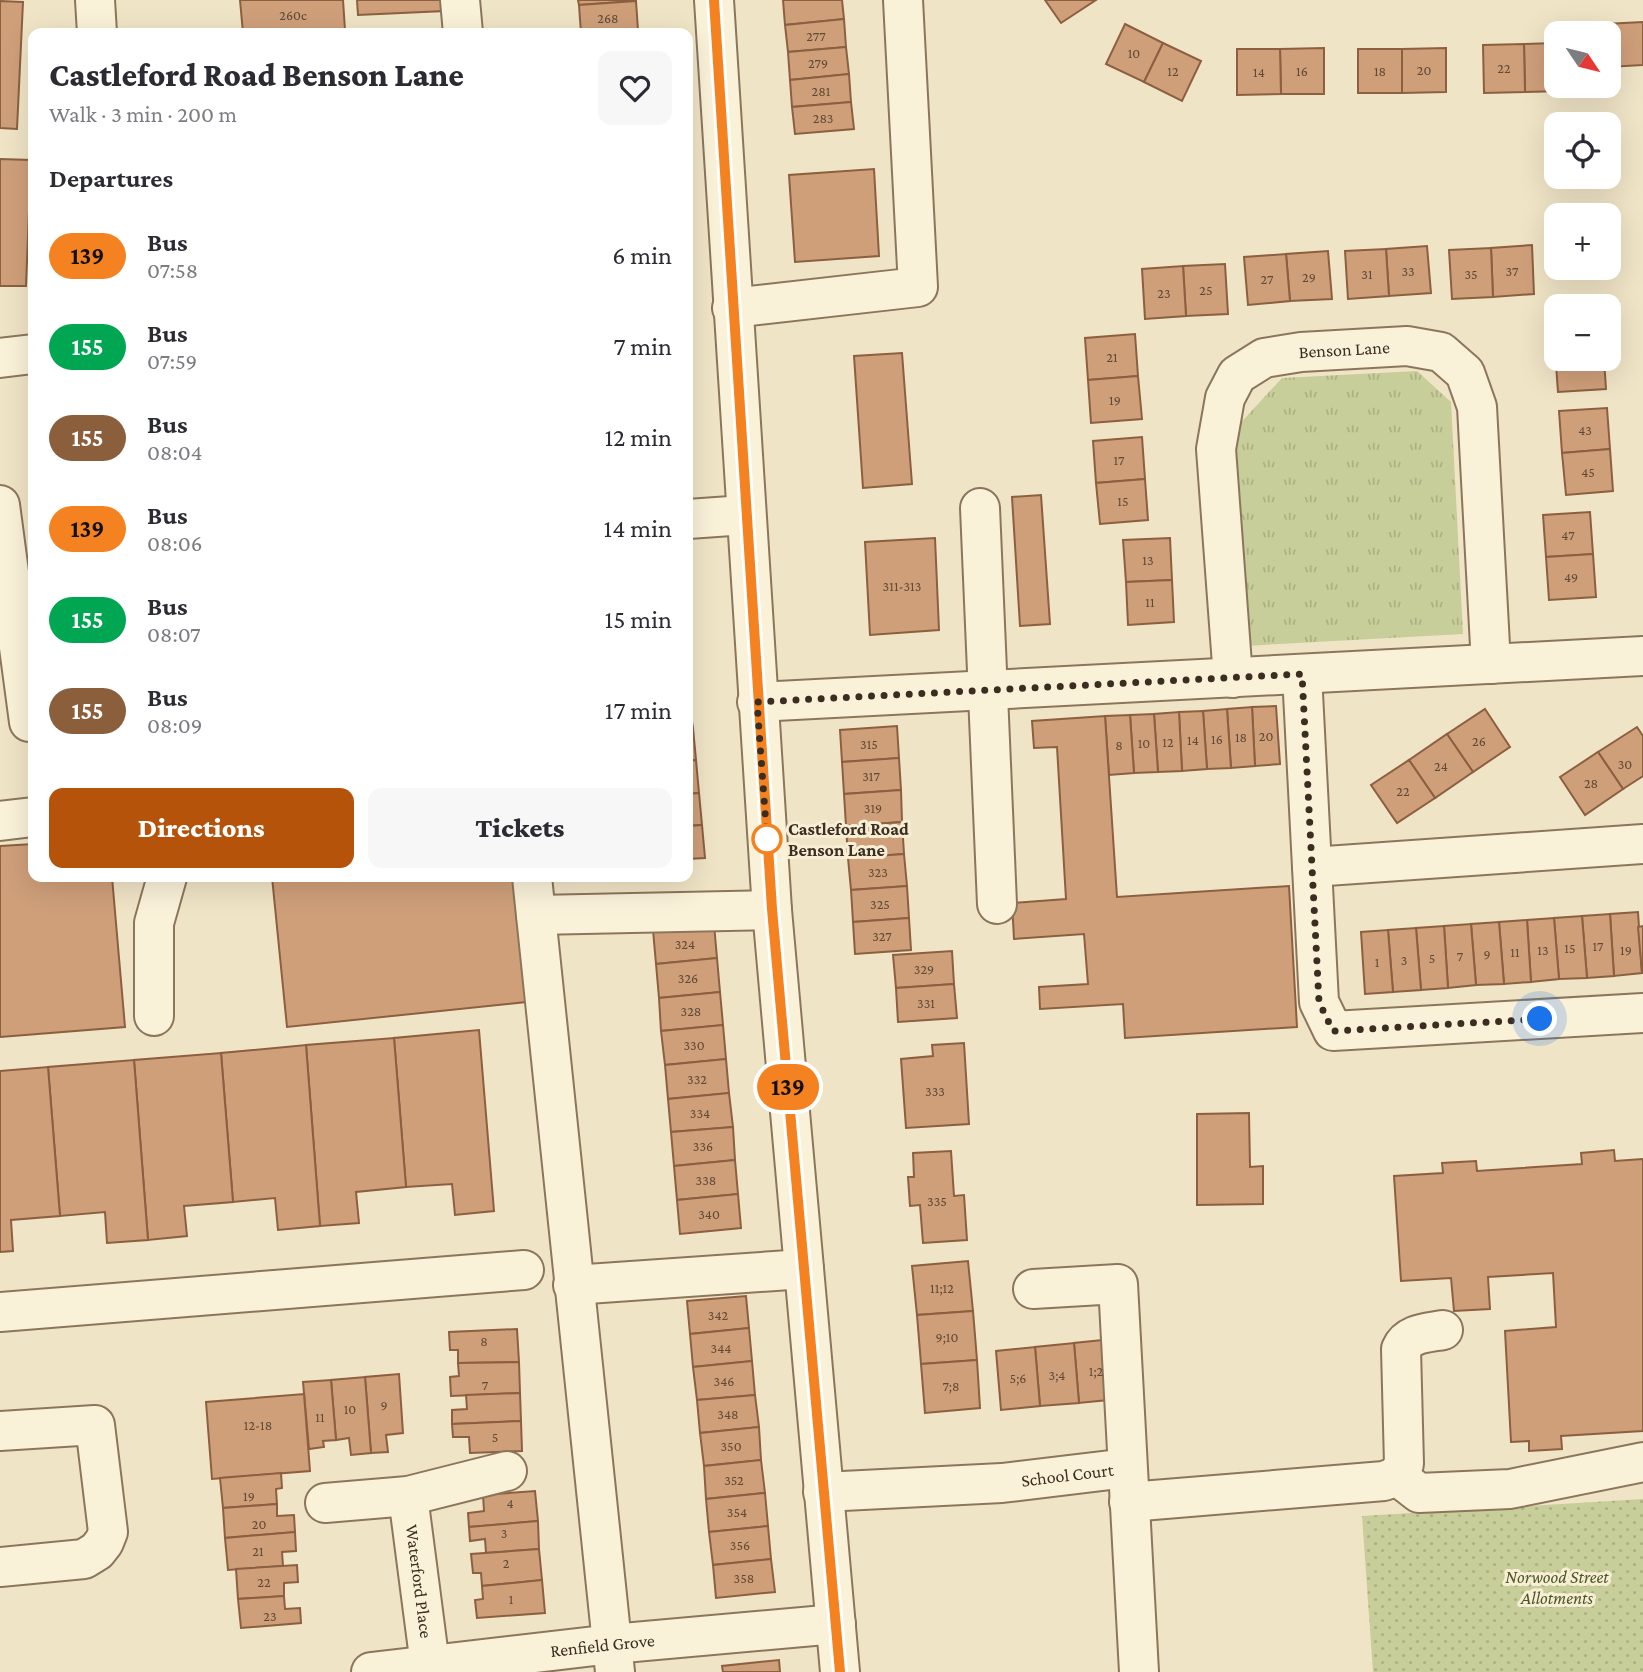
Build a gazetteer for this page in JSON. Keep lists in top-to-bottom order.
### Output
{
  "streets": {
    "street": [
      "Benson Lane",
      "School Court",
      "Waterford Place",
      "Renfield Grove"
    ]
  },
  "crossings": [
    ["Waterford Place", "Renfield Grove"]
  ],
  "parks": ["Norwood Street Allotments"],
  "places": ["Castleford Road Benson Lane"],
  "lines": ["bus line 139"],
  "house_numbers": [
    "260c",
    "268",
    "277",
    "10",
    "279",
    "22",
    "20",
    "12",
    "16",
    "18",
    "14",
    "281",
    "283",
    "33",
    "37",
    "31",
    "35",
    "29",
    "27",
    "25",
    "23",
    "21",
    "19",
    "43",
    "17",
    "45",
    "15",
    "47",
    "13",
    "49",
    "311-313",
    "11",
    "20",
    "18",
    "16",
    "14",
    "26",
    "12",
    "10",
    "315",
    "8",
    "30",
    "24",
    "317",
    "28",
    "22",
    "319",
    "323",
    "325",
    "327",
    "324",
    "17",
    "15",
    "13",
    "19",
    "11",
    "9",
    "7",
    "5",
    "3",
    "1",
    "329",
    "326",
    "331",
    "328",
    "330",
    "332",
    "333",
    "334",
    "336",
    "338",
    "335",
    "340",
    "11;12",
    "342",
    "9;10",
    "8",
    "344",
    "1;2",
    "3;4",
    "5;6",
    "346",
    "7",
    "7;8",
    "9",
    "10",
    "348",
    "11",
    "12-18",
    "5",
    "350",
    "352",
    "19",
    "4",
    "354",
    "20",
    "3",
    "356",
    "21",
    "2",
    "358",
    "22",
    "1",
    "23"
  ],
  "north": "bottom right",
  "page": {
    "on_map": "139",
    "map_buttons": ["+", "−"],
    "heading": [
      ["Castleford Road Benson Lane", "Walk · 3 min · 200 m"],
      "Departures"
    ],
    "list": [
      {
        "mark": "139",
        "name": "Bus",
        "note": "07:58",
        "value": "6 min"
      },
      {
        "mark": "155",
        "name": "Bus",
        "note": "07:59",
        "value": "7 min"
      },
      {
        "mark": "155",
        "name": "Bus",
        "note": "08:04",
        "value": "12 min"
      },
      {
        "mark": "139",
        "name": "Bus",
        "note": "08:06",
        "value": "14 min"
      },
      {
        "mark": "155",
        "name": "Bus",
        "note": "08:07",
        "value": "15 min"
      },
      {
        "mark": "155",
        "name": "Bus",
        "note": "08:09",
        "value": "17 min"
      }
    ],
    "buttons": ["Directions", "Tickets"]
  }
}
